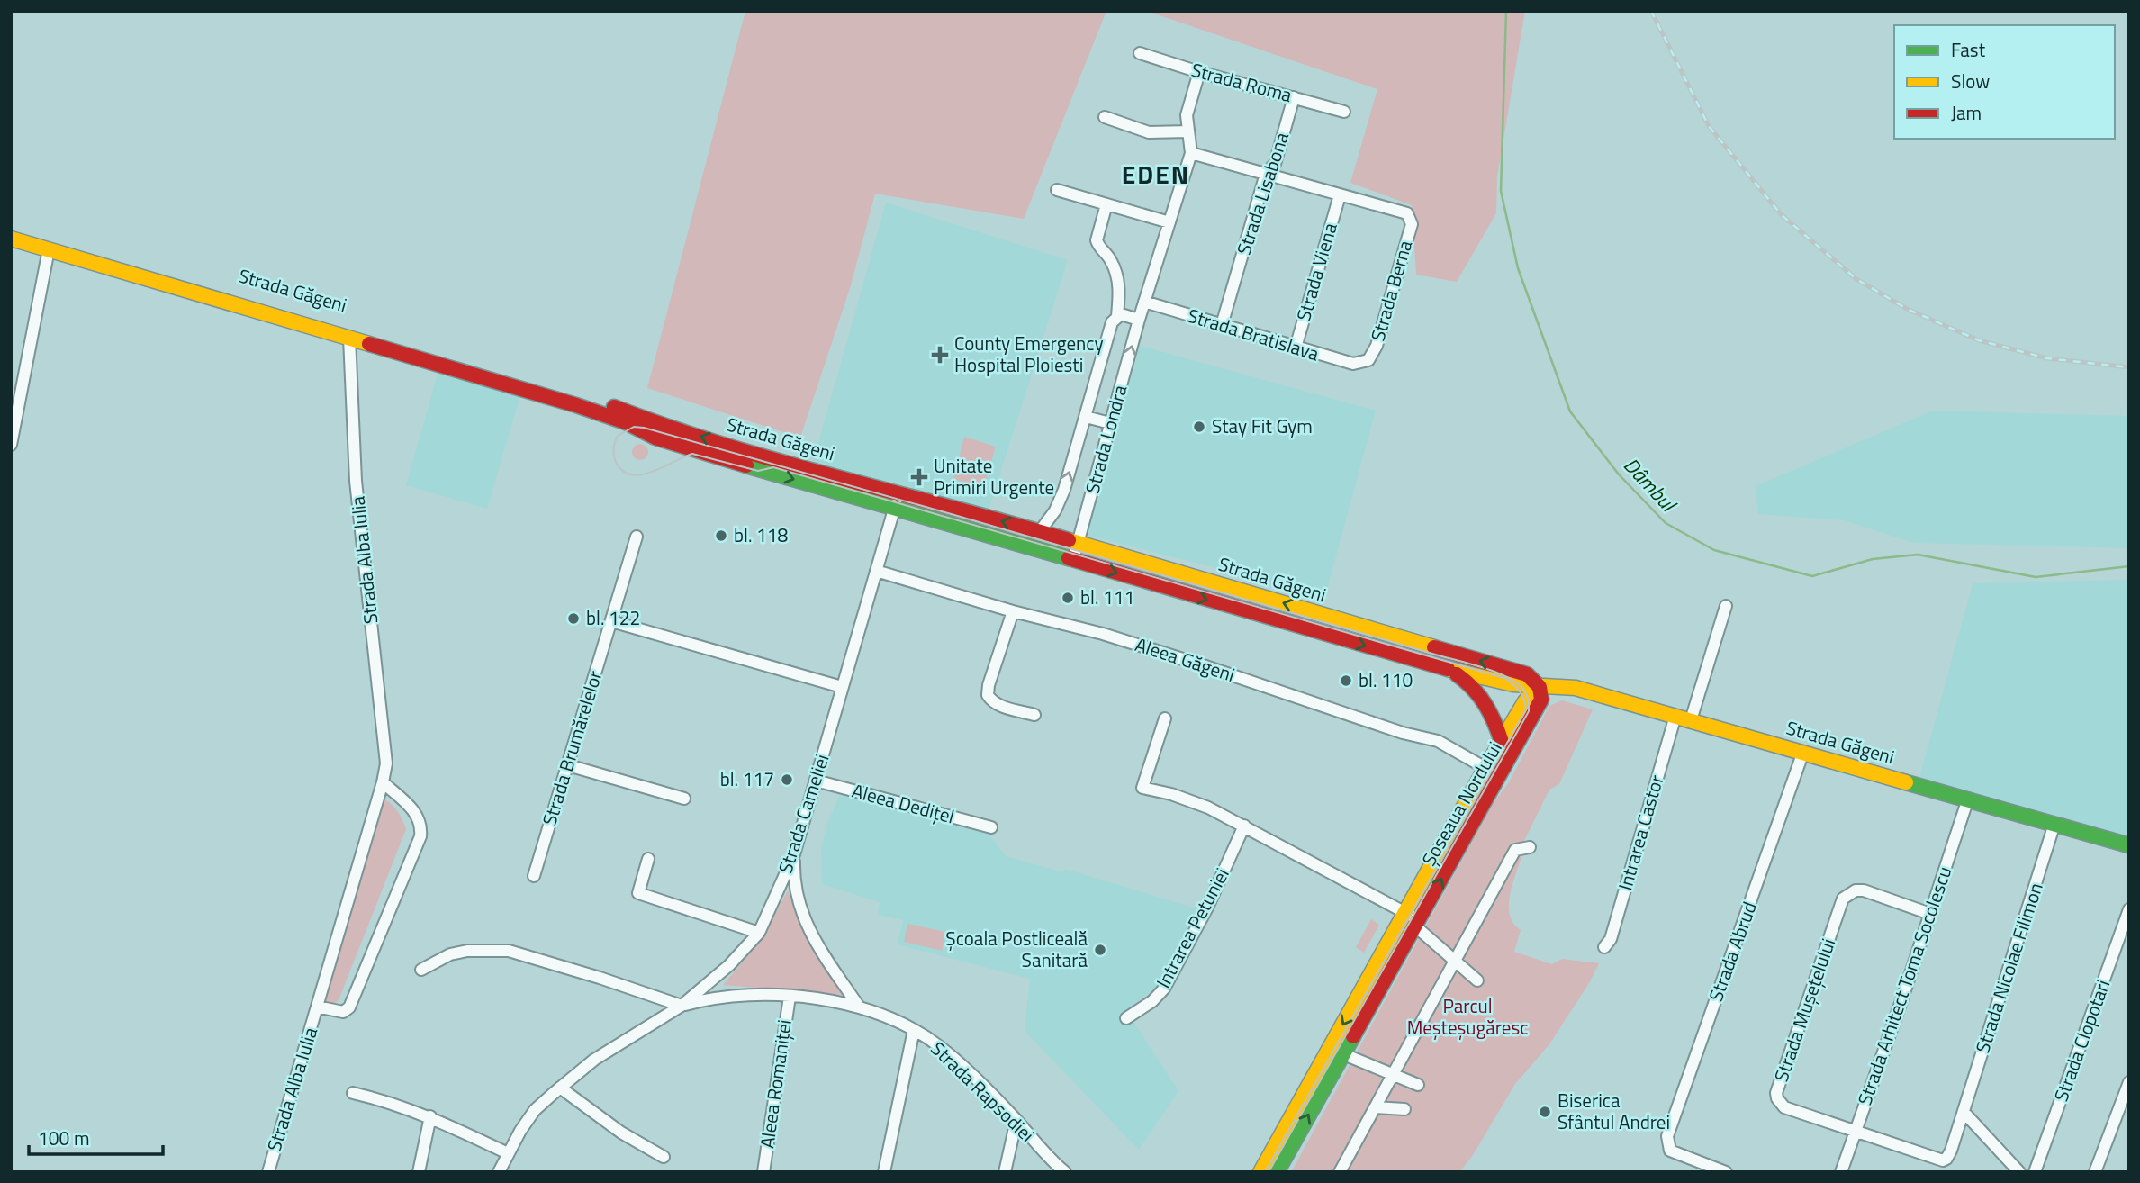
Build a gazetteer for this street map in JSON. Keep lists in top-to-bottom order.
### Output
{
  "streets": {
    "main road": ["Strada Găgeni", "Șoseaua Nordului"],
    "street": [
      "Strada Roma",
      "Strada Lisabona",
      "Strada Viena",
      "Strada Berna",
      "Strada Bratislava",
      "Strada Londra",
      "Strada Alba Iulia",
      "Aleea Găgeni",
      "Strada Brumărelelor",
      "Aleea Dedițel",
      "Strada Cameliei",
      "Intrarea Castor",
      "Intrarea Petuniei",
      "Strada Abrud",
      "Strada Nicolae Filimon",
      "Strada Arhitect Toma Socolescu",
      "Strada Mușețelului",
      "Strada Clopotari",
      "Aleea Romaniței",
      "Strada Rapsodiei"
    ]
  },
  "crossings": [
    ["Strada Roma", "Strada Lisabona"],
    ["Strada Roma", "Strada Londra"],
    ["Strada Lisabona", "Strada Bratislava"],
    ["Strada Viena", "Strada Berna"],
    ["Strada Viena", "Strada Bratislava"],
    ["Strada Găgeni", "Strada Londra"],
    ["Strada Găgeni", "Strada Alba Iulia"],
    ["Strada Găgeni", "Șoseaua Nordului"],
    ["Strada Găgeni", "Strada Cameliei"],
    ["Strada Găgeni", "Intrarea Castor"],
    ["Strada Găgeni", "Strada Abrud"],
    ["Strada Găgeni", "Strada Nicolae Filimon"],
    ["Strada Găgeni", "Strada Arhitect Toma Socolescu"],
    ["Strada Berna", "Strada Bratislava"],
    ["Strada Bratislava", "Strada Londra"],
    ["Aleea Găgeni", "Șoseaua Nordului"],
    ["Aleea Găgeni", "Strada Cameliei"],
    ["Aleea Dedițel", "Strada Cameliei"],
    ["Strada Cameliei", "Strada Rapsodiei"],
    ["Strada Nicolae Filimon", "Strada Mușețelului"],
    ["Strada Arhitect Toma Socolescu", "Strada Mușețelului"],
    ["Aleea Romaniței", "Strada Rapsodiei"]
  ],
  "districts": ["EDEN"],
  "water": ["Dâmbul"],
  "parks": ["Parcul Meșteșugăresc"],
  "places": {
    "health": ["County Emergency Hospital Ploiesti", "Unitate Primiri Urgente"],
    "other": [
      "Stay Fit Gym",
      "bl. 118",
      "bl. 111",
      "bl. 122",
      "bl. 110",
      "bl. 117",
      "Școala Postliceală Sanitară",
      "Biserica Sfântul Andrei"
    ]
  },
  "legend": ["Fast", "Slow", "Jam"],
  "scale_bar": "100 m"
}
